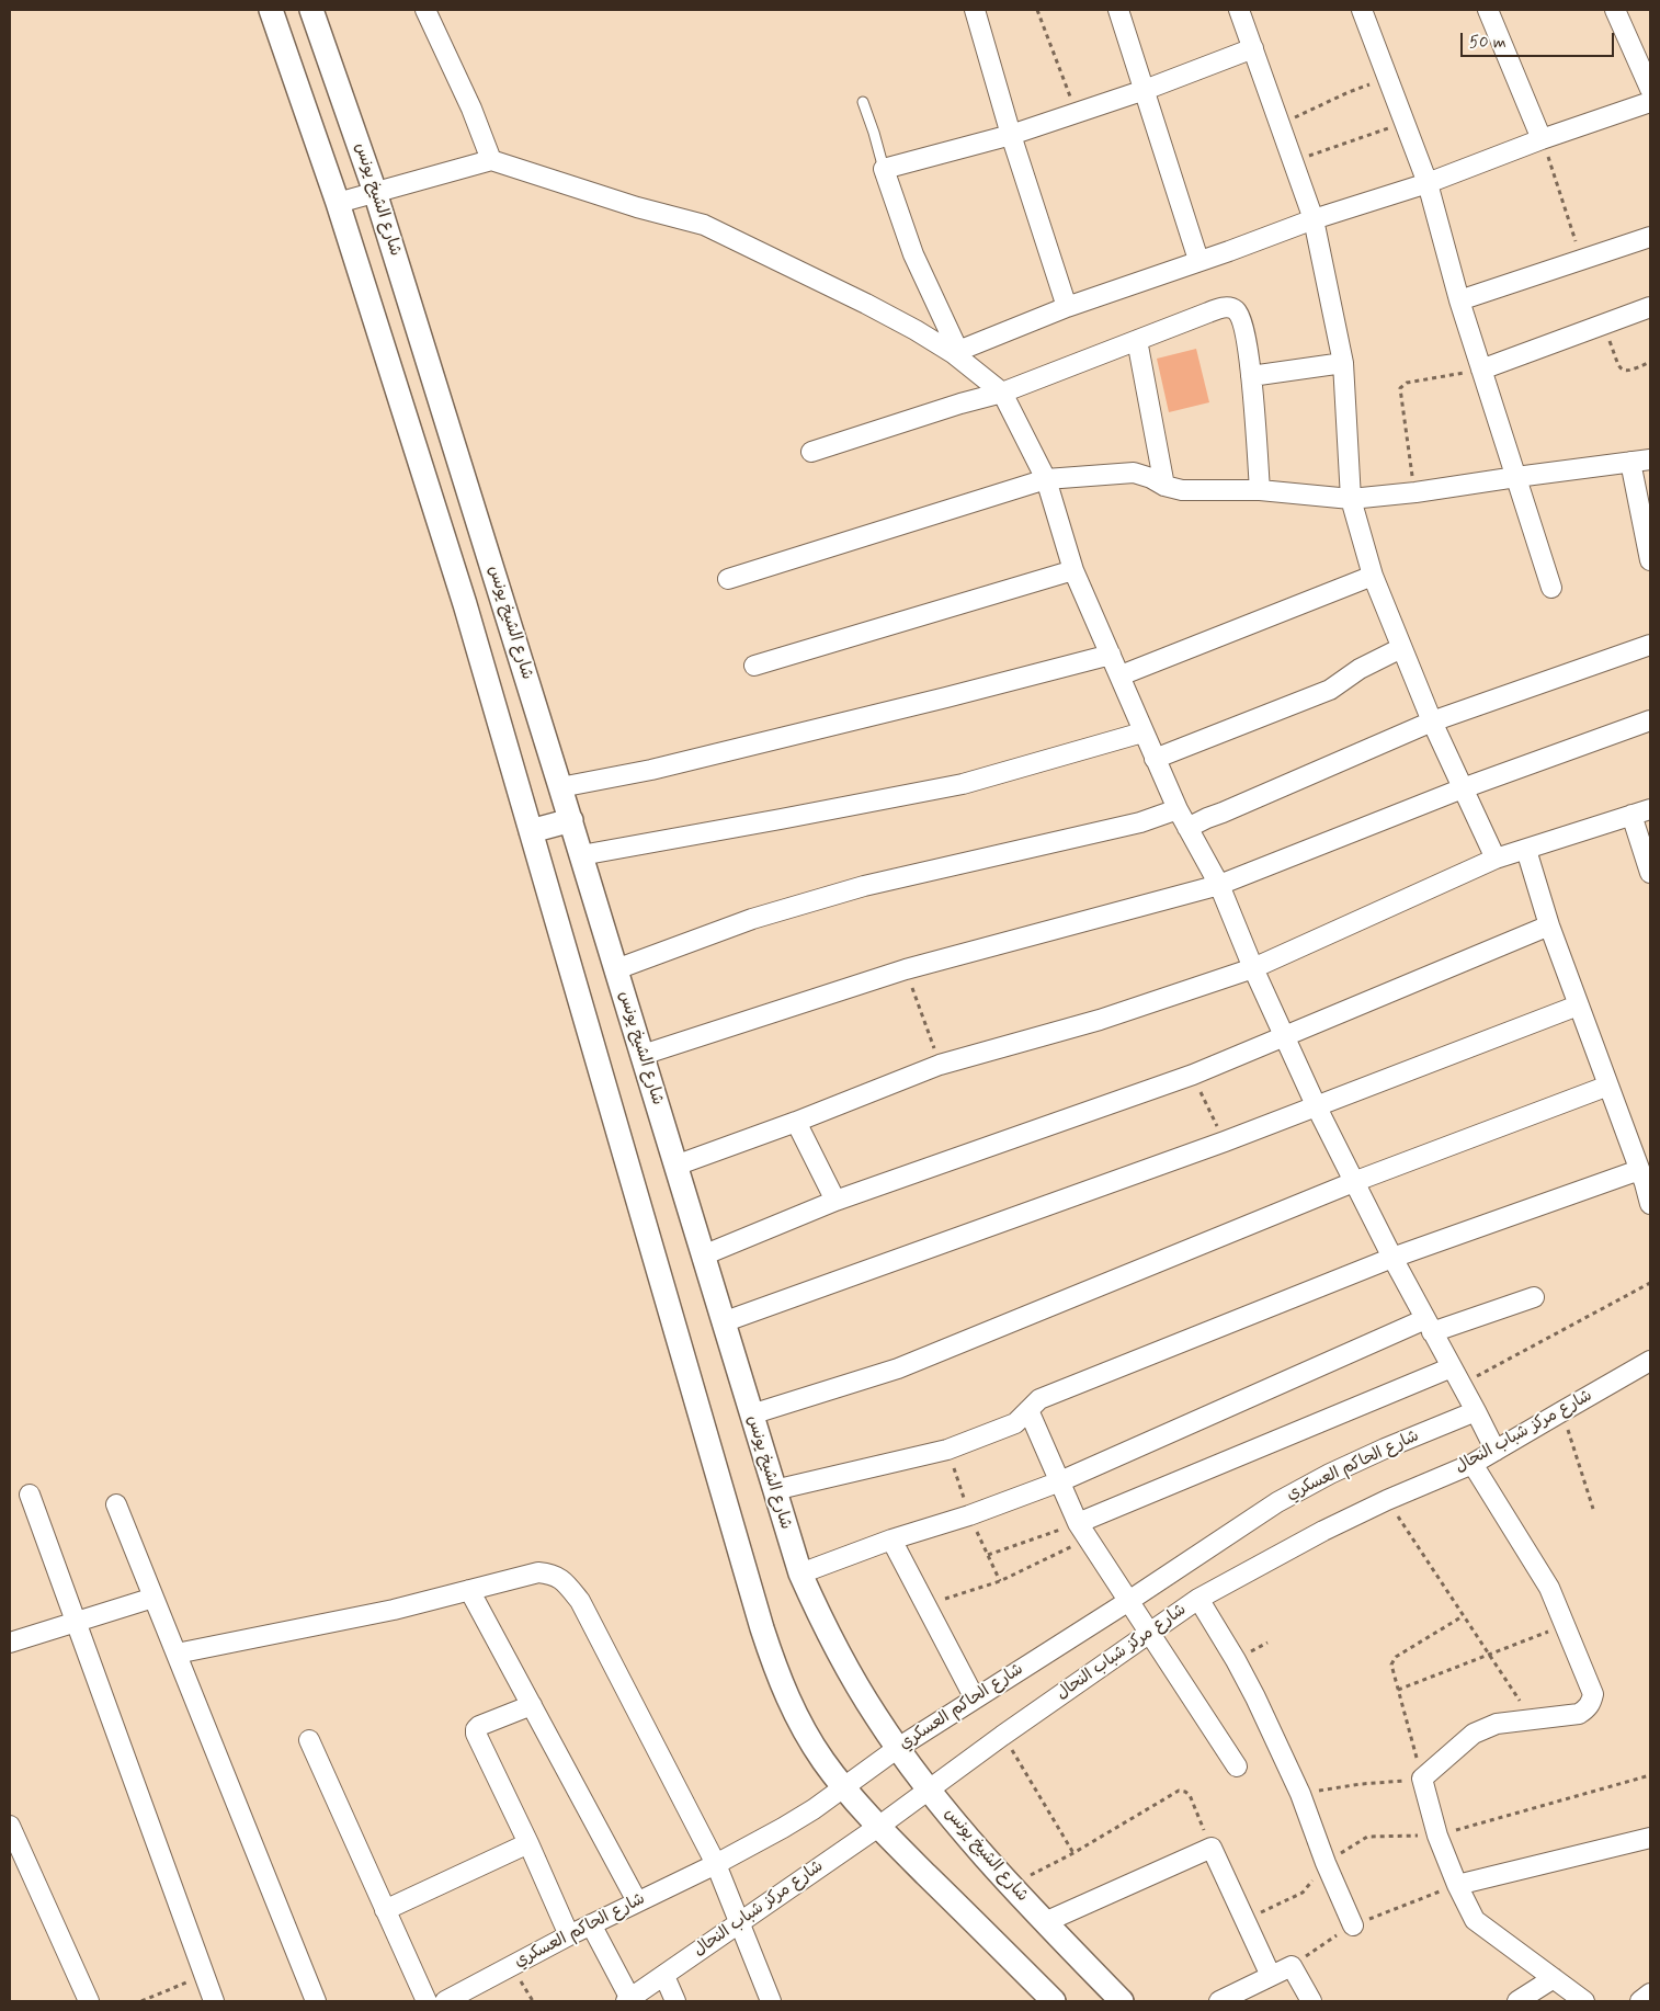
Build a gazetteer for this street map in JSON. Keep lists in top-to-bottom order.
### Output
{
  "streets": {
    "street": ["شارع الشيخ يونس", "شارع مركز شباب النحال", "شارع الحاكم العسكري"]
  },
  "crossings": [
    ["شارع الشيخ يونس", "شارع مركز شباب النحال"],
    ["شارع الشيخ يونس", "شارع الحاكم العسكري"]
  ],
  "scale_bar": "50 m"
}
